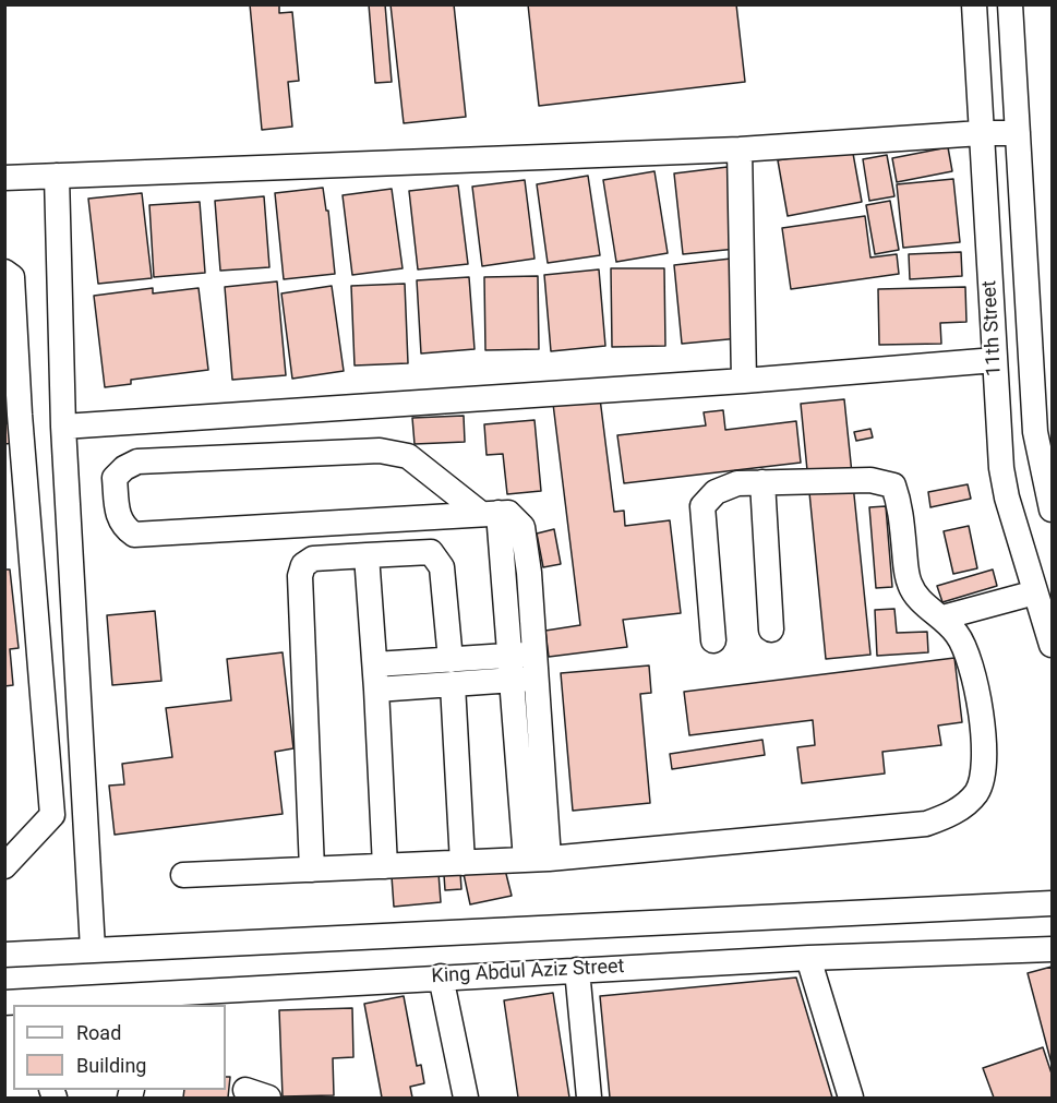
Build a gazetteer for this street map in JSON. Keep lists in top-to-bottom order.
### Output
{
  "streets": {
    "street": ["11th Street", "King Abdul Aziz Street"]
  },
  "legend": ["Road", "Building"]
}
